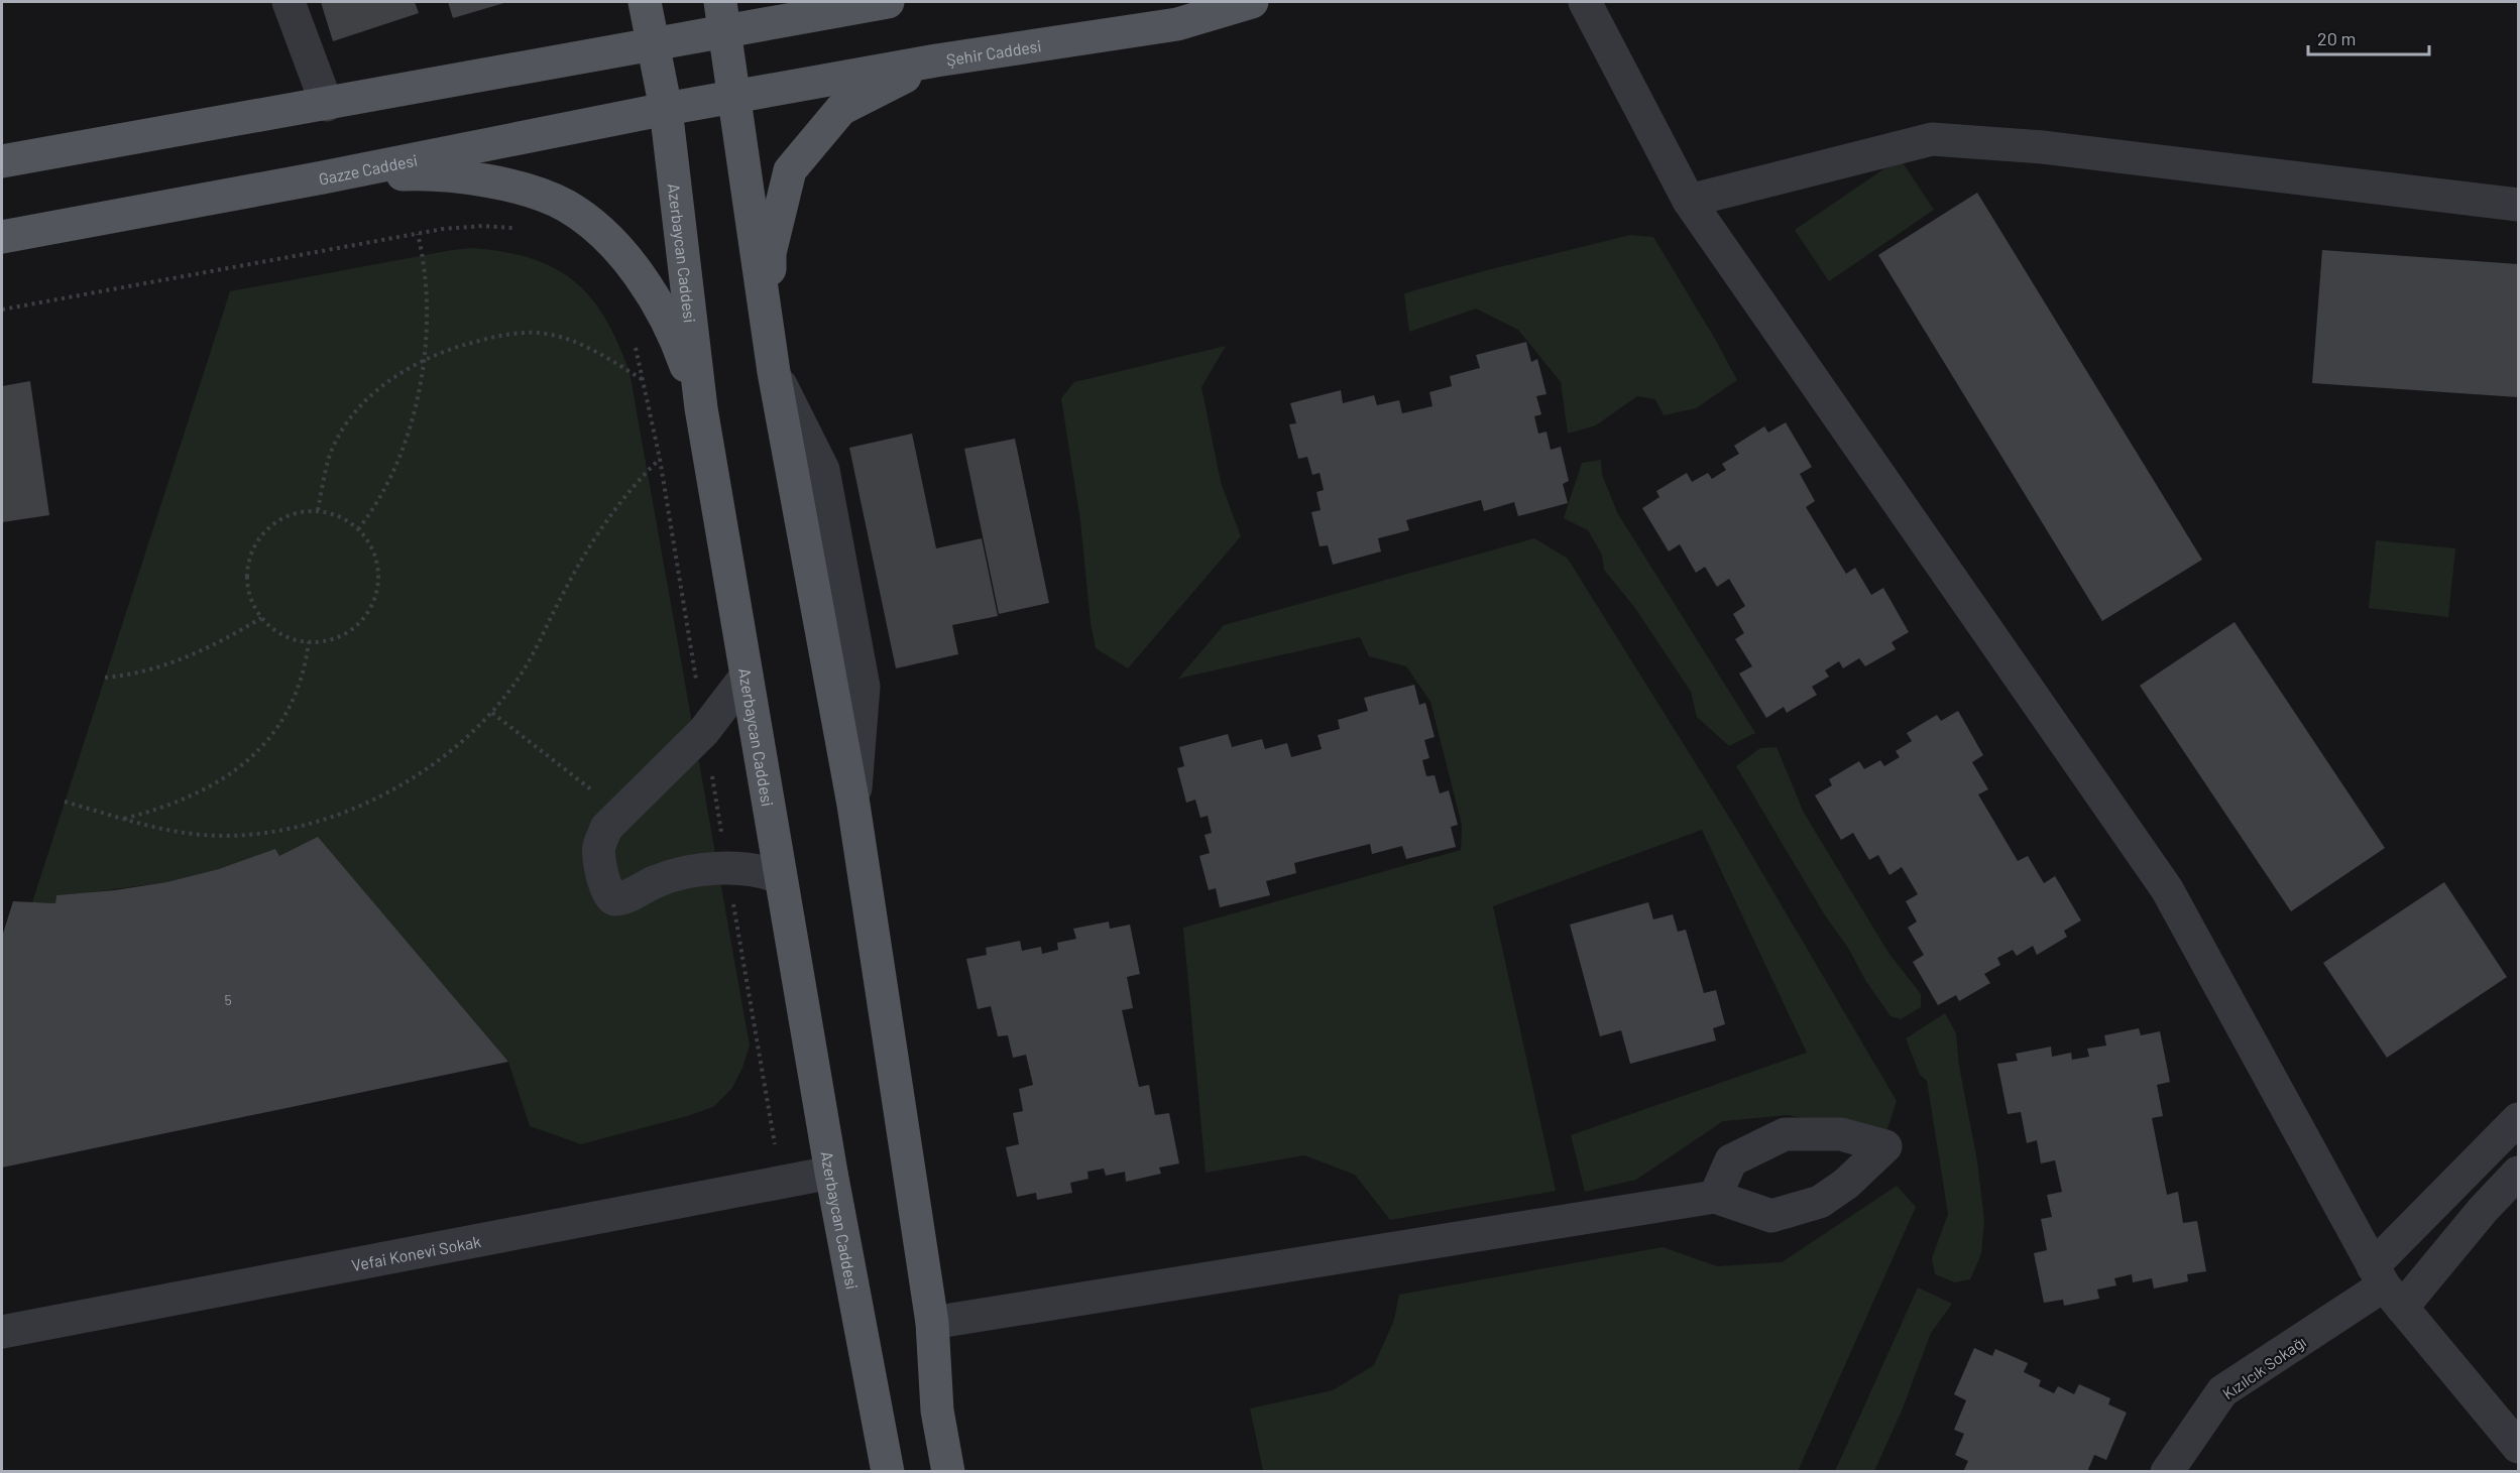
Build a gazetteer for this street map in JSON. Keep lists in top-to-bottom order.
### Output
{
  "streets": {
    "main road": ["Şehir Caddesi", "Gazze Caddesi", "Azerbaycan Caddesi"],
    "street": ["Vefai Konevi Sokak", "Kızılcık Sokağı"]
  },
  "crossings": [
    ["Şehir Caddesi", "Gazze Caddesi"],
    ["Gazze Caddesi", "Azerbaycan Caddesi"],
    ["Azerbaycan Caddesi", "Vefai Konevi Sokak"]
  ],
  "house_numbers": ["5"],
  "scale_bar": "20 m"
}
